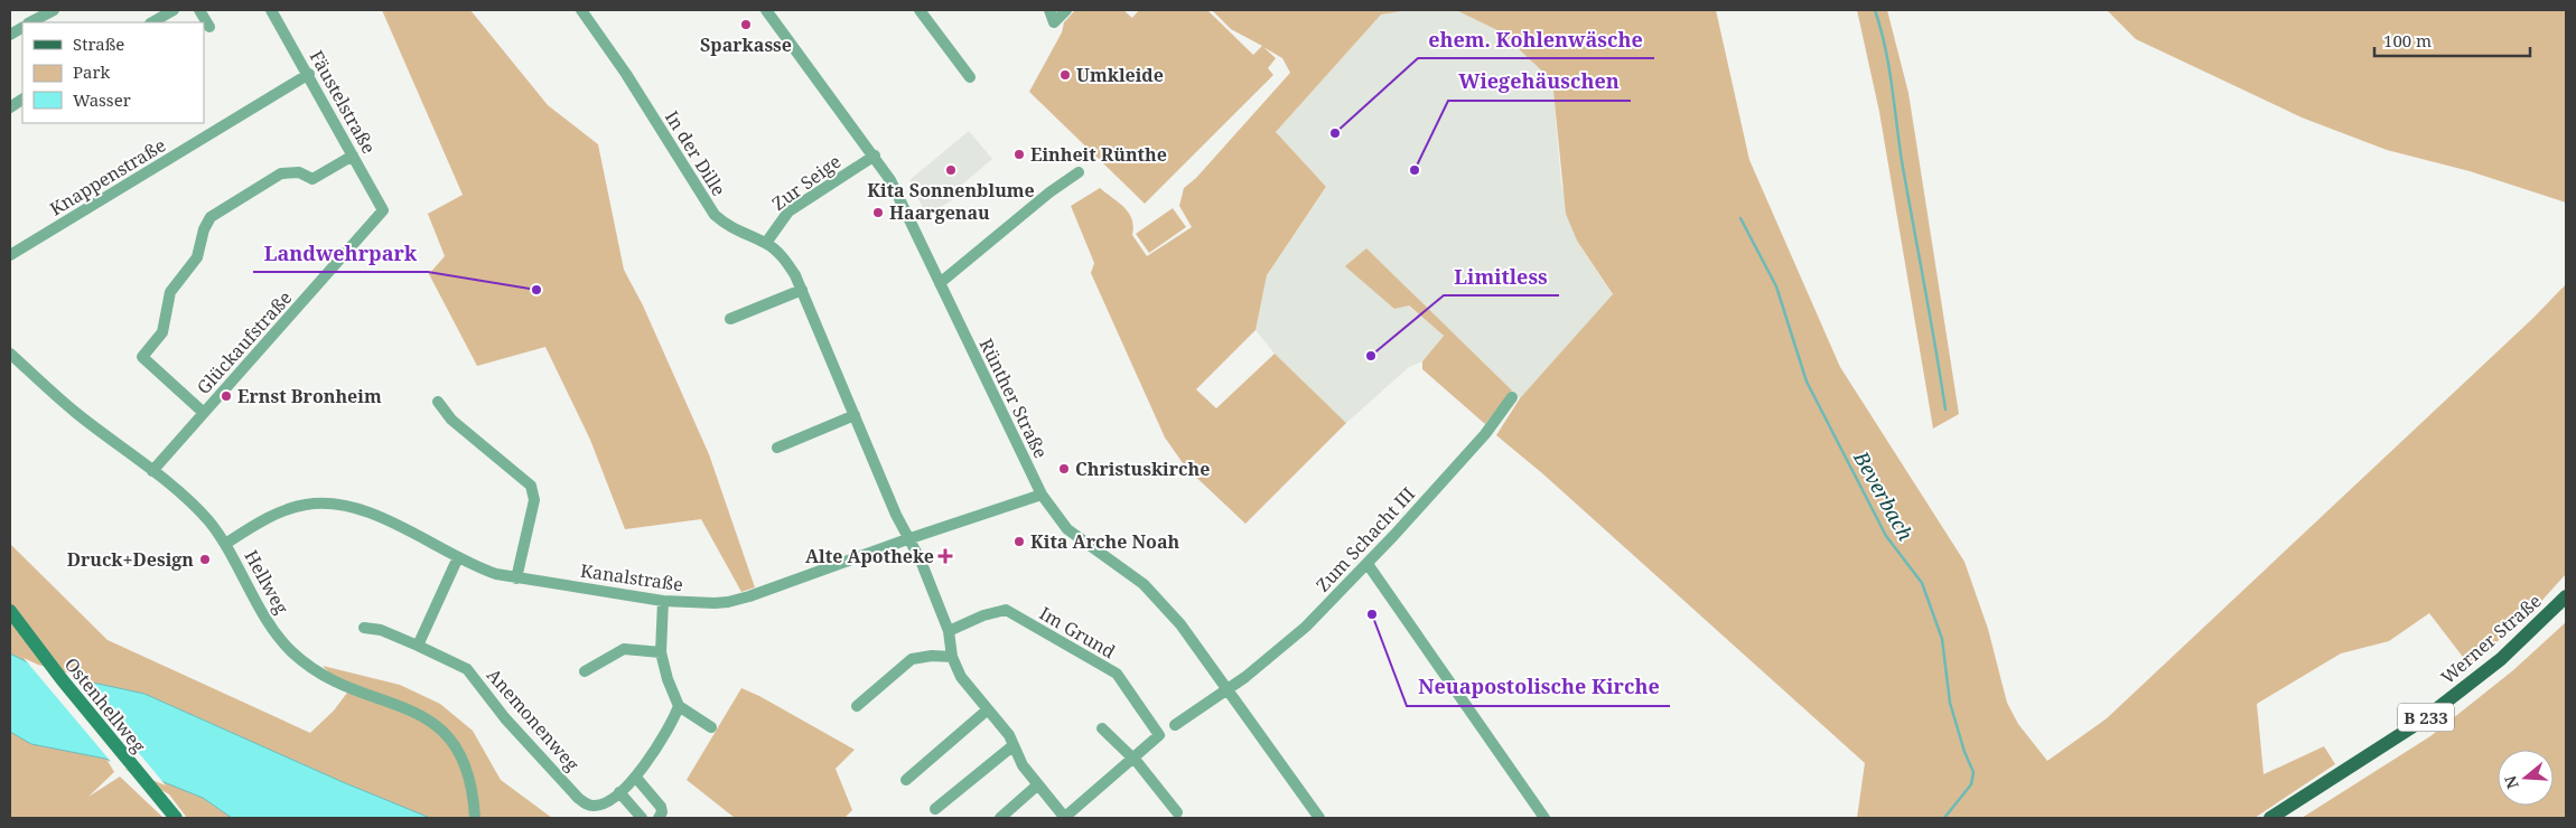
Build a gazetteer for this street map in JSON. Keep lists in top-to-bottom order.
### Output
{
  "streets": {
    "main road": ["Werner Straße", "Ostenhellweg", "B 233"],
    "street": [
      "Fäustelstraße",
      "In der Dille",
      "Knappenstraße",
      "Zur Seige",
      "Glückaufstraße",
      "Rünther Straße",
      "Zum Schacht III",
      "Kanalstraße",
      "Hellweg",
      "Im Grund",
      "Anemonenweg"
    ]
  },
  "crossings": [
    ["Fäustelstraße", "Knappenstraße"],
    ["Fäustelstraße", "Glückaufstraße"],
    ["In der Dille", "Zur Seige"],
    ["In der Dille", "Kanalstraße"],
    ["In der Dille", "Im Grund"],
    ["Zur Seige", "Rünther Straße"],
    ["Glückaufstraße", "Hellweg"],
    ["Rünther Straße", "Zum Schacht III"],
    ["Rünther Straße", "Kanalstraße"],
    ["Kanalstraße", "Hellweg"]
  ],
  "water": ["Beverbach"],
  "places": {
    "other": [
      "Sparkasse",
      "Umkleide",
      "ehem. Kohlenwäsche",
      "Einheit Rünthe",
      "Kita Sonnenblume",
      "Wiegehäuschen",
      "Haargenau",
      "Landwehrpark",
      "Limitless",
      "Ernst Bronheim",
      "Christuskirche",
      "Kita Arche Noah",
      "Druck+Design",
      "Neuapostolische Kirche"
    ],
    "health": ["Alte Apotheke"]
  },
  "legend": ["Straße", "Park", "Wasser"],
  "scale_bar": "100 m",
  "north": "left"
}
